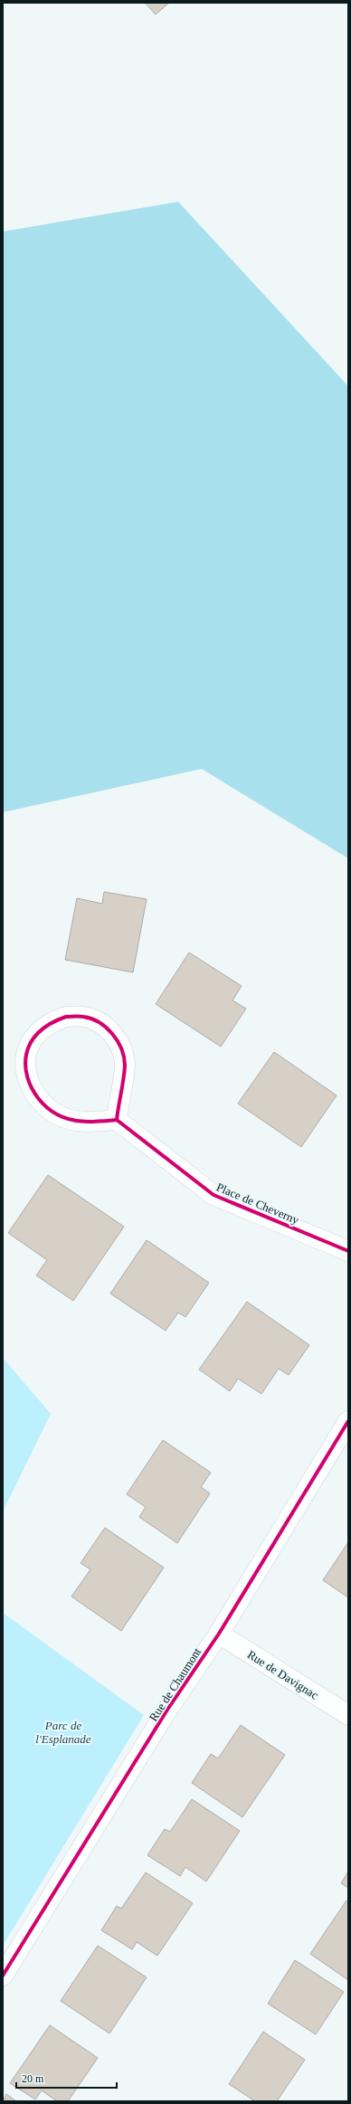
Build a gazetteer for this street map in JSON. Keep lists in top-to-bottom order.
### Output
{
  "streets": {
    "street": ["Place de Cheverny", "Rue de Davignac", "Rue de Chaumont"]
  },
  "crossings": [
    ["Rue de Davignac", "Rue de Chaumont"]
  ],
  "parks": ["Parc de l'Esplanade"],
  "scale_bar": "20 m"
}
